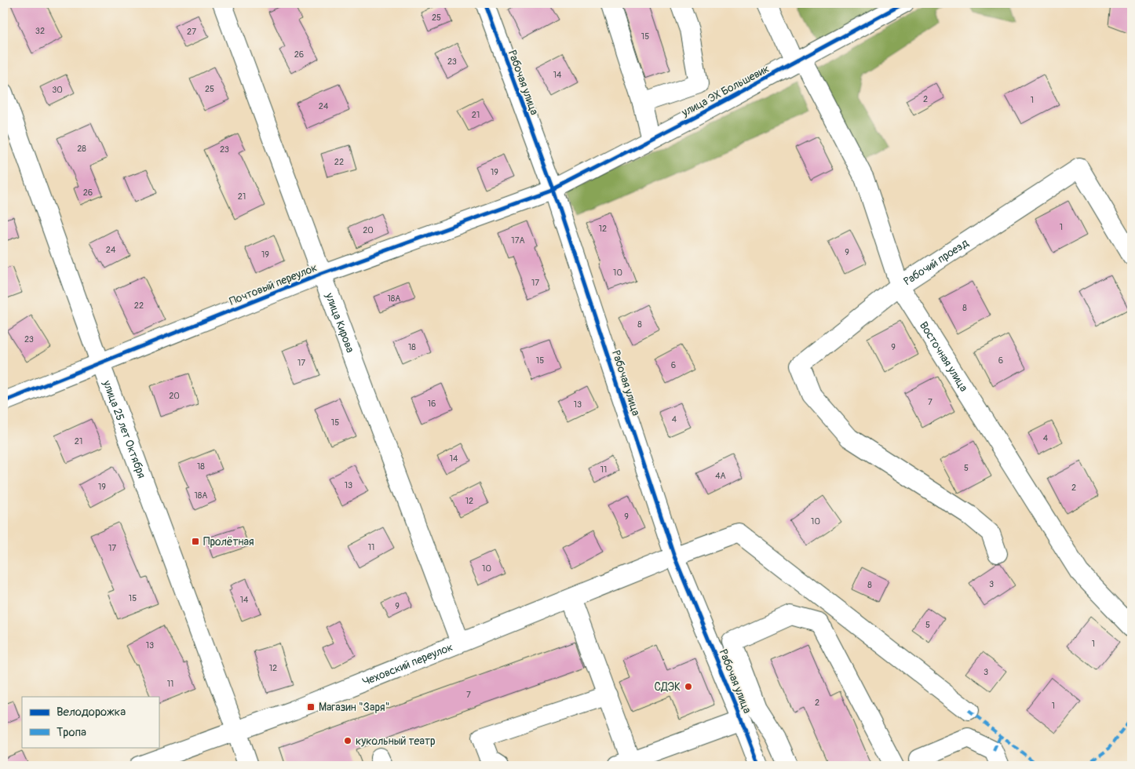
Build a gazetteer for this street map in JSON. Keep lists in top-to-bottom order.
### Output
{
  "streets": {
    "street": [
      "Рабочая улица",
      "улица ЭХ Большевик",
      "Рабочий проезд",
      "Почтовый переулок",
      "улица Кирова",
      "Восточная улица",
      "улица 25 лет Октября",
      "Чеховский переулок"
    ]
  },
  "crossings": [
    ["Рабочая улица", "улица ЭХ Большевик"],
    ["Рабочая улица", "Почтовый переулок"],
    ["Рабочая улица", "Чеховский переулок"],
    ["улица ЭХ Большевик", "Почтовый переулок"],
    ["улица ЭХ Большевик", "Восточная улица"],
    ["Рабочий проезд", "Восточная улица"],
    ["Почтовый переулок", "улица Кирова"],
    ["Почтовый переулок", "улица 25 лет Октября"],
    ["улица Кирова", "Чеховский переулок"],
    ["улица 25 лет Октября", "Чеховский переулок"]
  ],
  "places": {
    "transit": ["Пролётная", "Магазин \"Заря\""],
    "other": ["СДЭК", "кукольный театр"]
  },
  "house_numbers": [
    "25",
    "32",
    "27",
    "15",
    "26",
    "23",
    "14",
    "25",
    "30",
    "2",
    "1",
    "24",
    "21",
    "28",
    "23",
    "22",
    "19",
    "26",
    "21",
    "1",
    "12",
    "20",
    "17А",
    "24",
    "9",
    "19",
    "10",
    "17",
    "18А",
    "22",
    "8",
    "8",
    "23",
    "18",
    "9",
    "15",
    "6",
    "17",
    "6",
    "20",
    "7",
    "16",
    "13",
    "4",
    "15",
    "4",
    "21",
    "14",
    "18",
    "5",
    "11",
    "4А",
    "13",
    "19",
    "2",
    "18А",
    "12",
    "9",
    "10",
    "11",
    "17",
    "10",
    "3",
    "8",
    "15",
    "14",
    "9",
    "5",
    "1",
    "13",
    "12",
    "3",
    "11",
    "7",
    "2",
    "1"
  ],
  "legend": ["Велодорожка", "Тропа"]
}
